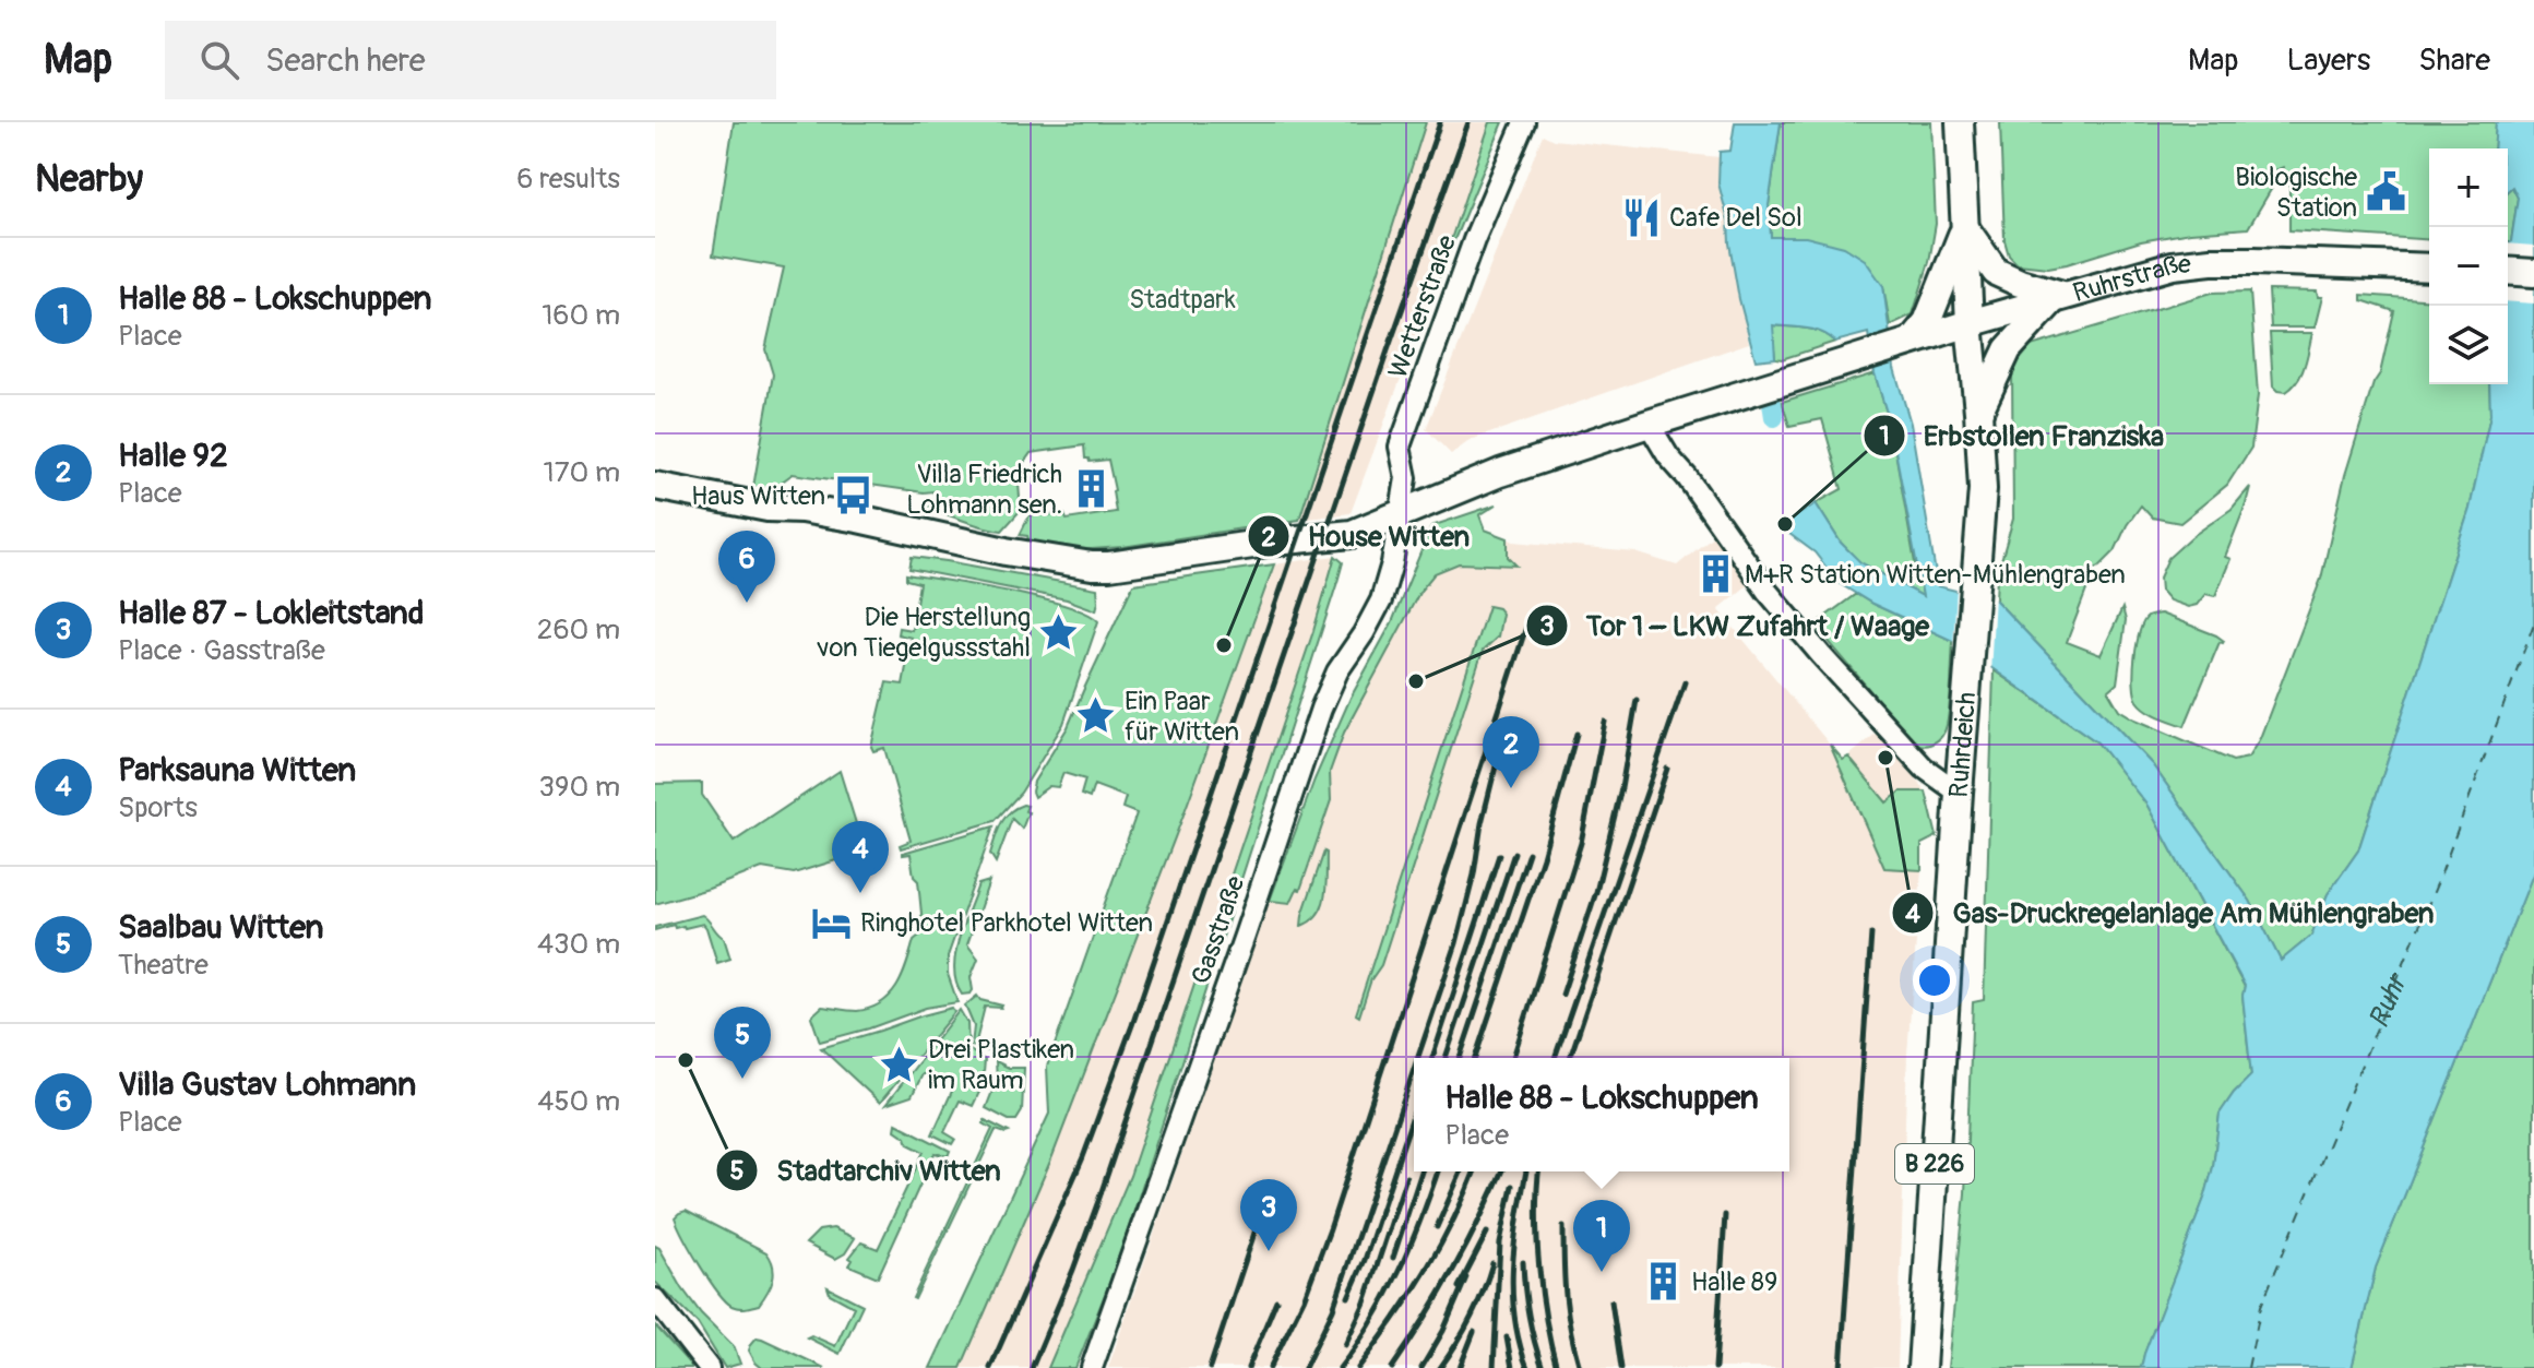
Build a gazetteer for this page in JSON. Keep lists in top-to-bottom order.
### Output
{
  "streets": {
    "main road": ["Ruhrstraße", "Ruhrdeich", "B 226"],
    "street": ["Wetterstraße", "Gasstraße"]
  },
  "crossings": [
    ["Ruhrstraße", "Wetterstraße"],
    ["Ruhrstraße", "Ruhrdeich"],
    ["Ruhrstraße", "Gasstraße"],
    ["Wetterstraße", "Gasstraße"]
  ],
  "water": ["Ruhr"],
  "parks": ["Stadtpark"],
  "places": {
    "public building": ["Biologische Station"],
    "restaurant": ["Cafe Del Sol"],
    "building": ["Villa Friedrich Lohmann sen.", "M+R Station Witten-Mühlengraben", "Halle 89"],
    "bus stop": ["Haus Witten"],
    "other": [
      "Erbstollen Franziska",
      "House Witten",
      "Tor 1 – LKW Zufahrt / Waage",
      "Gas-Druckregelanlage Am Mühlengraben",
      "Stadtarchiv Witten"
    ],
    "place": ["Die Herstellung von Tiegelgussstahl", "Ein Paar für Witten", "Drei Plastiken im Raum"],
    "hotel": ["Ringhotel Parkhotel Witten"]
  },
  "page": {
    "header": "Map",
    "search": "Search here",
    "nav": ["Map", "Layers", "Share"],
    "heading": ["Nearby", "6 results"],
    "map_buttons": ["+", "−"],
    "list": [
      {
        "mark": "1",
        "name": "Halle 88 - Lokschuppen",
        "note": "Place",
        "value": "160 m"
      },
      {
        "mark": "2",
        "name": "Halle 92",
        "note": "Place",
        "value": "170 m"
      },
      {
        "mark": "3",
        "name": "Halle 87 - Lokleitstand",
        "note": "Place · Gasstraße",
        "value": "260 m"
      },
      {
        "mark": "4",
        "name": "Parksauna Witten",
        "note": "Sports",
        "value": "390 m"
      },
      {
        "mark": "5",
        "name": "Saalbau Witten",
        "note": "Theatre",
        "value": "430 m"
      },
      {
        "mark": "6",
        "name": "Villa Gustav Lohmann",
        "note": "Place",
        "value": "450 m"
      }
    ],
    "pins": [
      "6",
      "2",
      "4",
      "5",
      "3",
      "1"
    ],
    "popup": ["Halle 88 - Lokschuppen", "Place"]
  }
}
